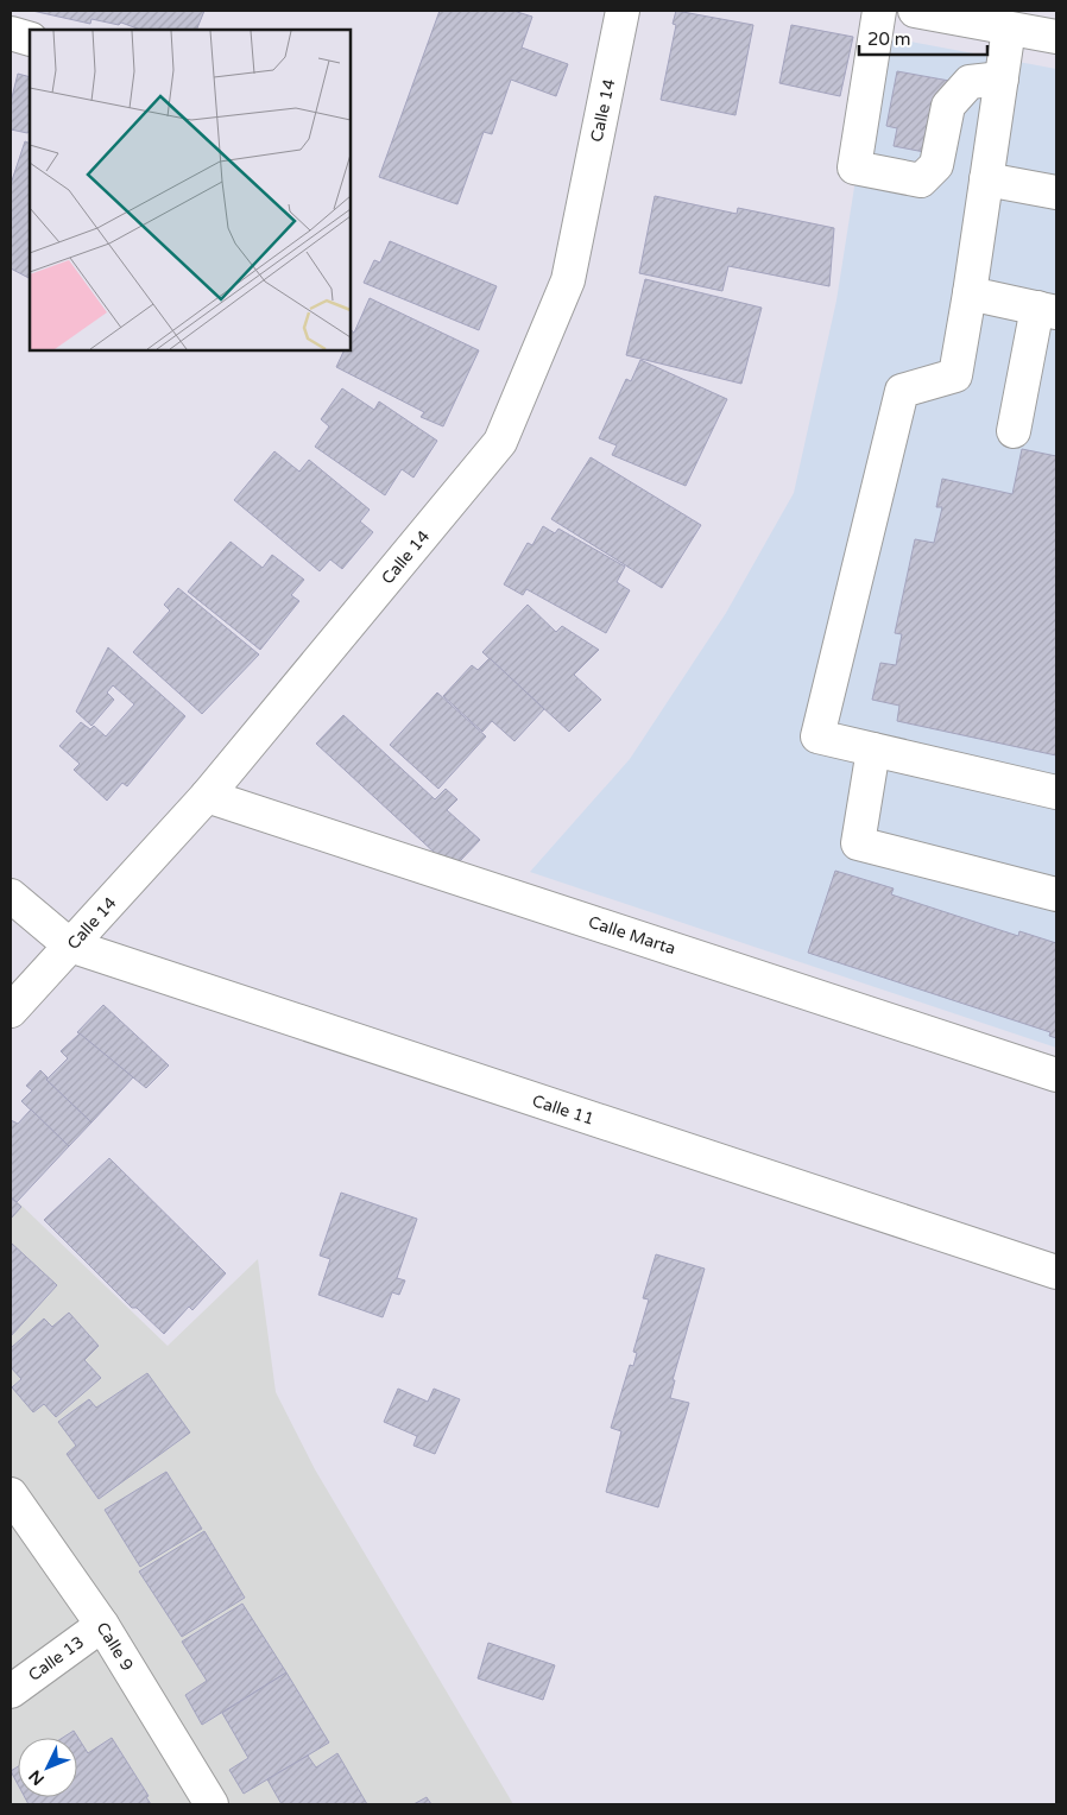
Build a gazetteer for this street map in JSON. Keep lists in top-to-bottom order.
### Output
{
  "streets": {
    "street": [
      "Calle 14",
      "Calle Marta",
      "Calle 11",
      "Calle 9",
      "Calle 13"
    ]
  },
  "crossings": [
    ["Calle 14", "Calle Marta"],
    ["Calle 14", "Calle 11"],
    ["Calle 9", "Calle 13"]
  ],
  "scale_bar": "20 m",
  "north": "bottom left"
}
